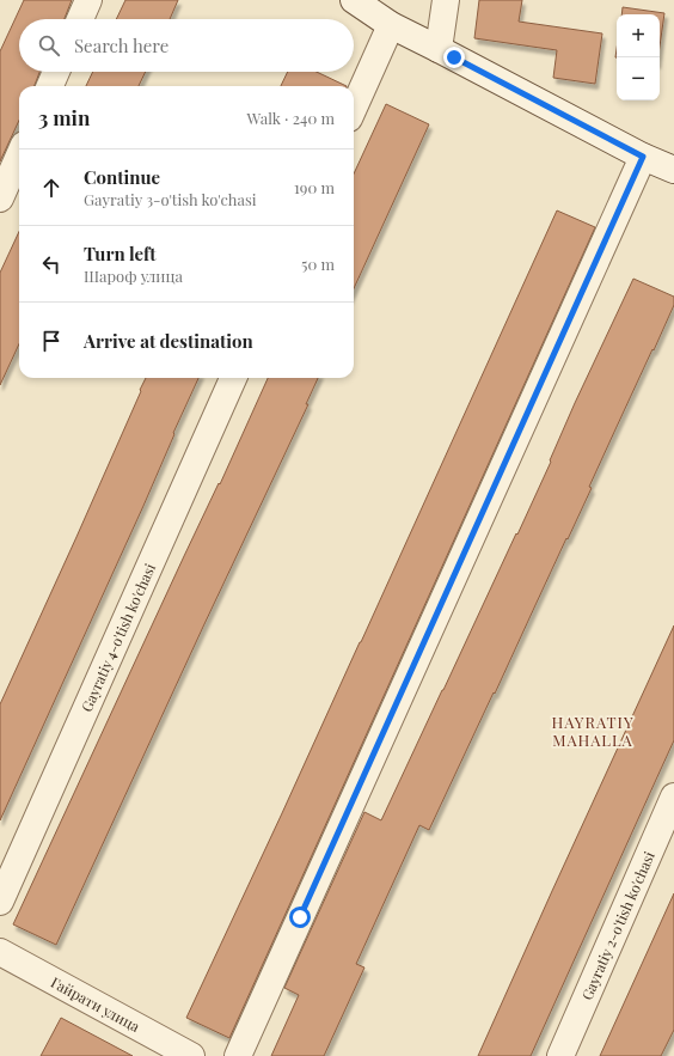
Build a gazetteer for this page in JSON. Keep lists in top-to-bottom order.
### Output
{
  "streets": {
    "street": ["Gayratiy 4-o'tish ko'chasi", "Gayratiy 2-o'tish ko'chasi", "Гайрати улица"]
  },
  "districts": ["HAYRATIY MAHALLA"],
  "page": {
    "map_buttons": ["+", "−"],
    "search": "Search here",
    "heading": ["3 min", "Walk · 240 m"],
    "list": [
      ["Continue", "Gayratiy 3-o'tish ko'chasi", "190 m"],
      ["Turn left", "Шароф улица", "50 m"],
      "Arrive at destination"
    ]
  }
}
